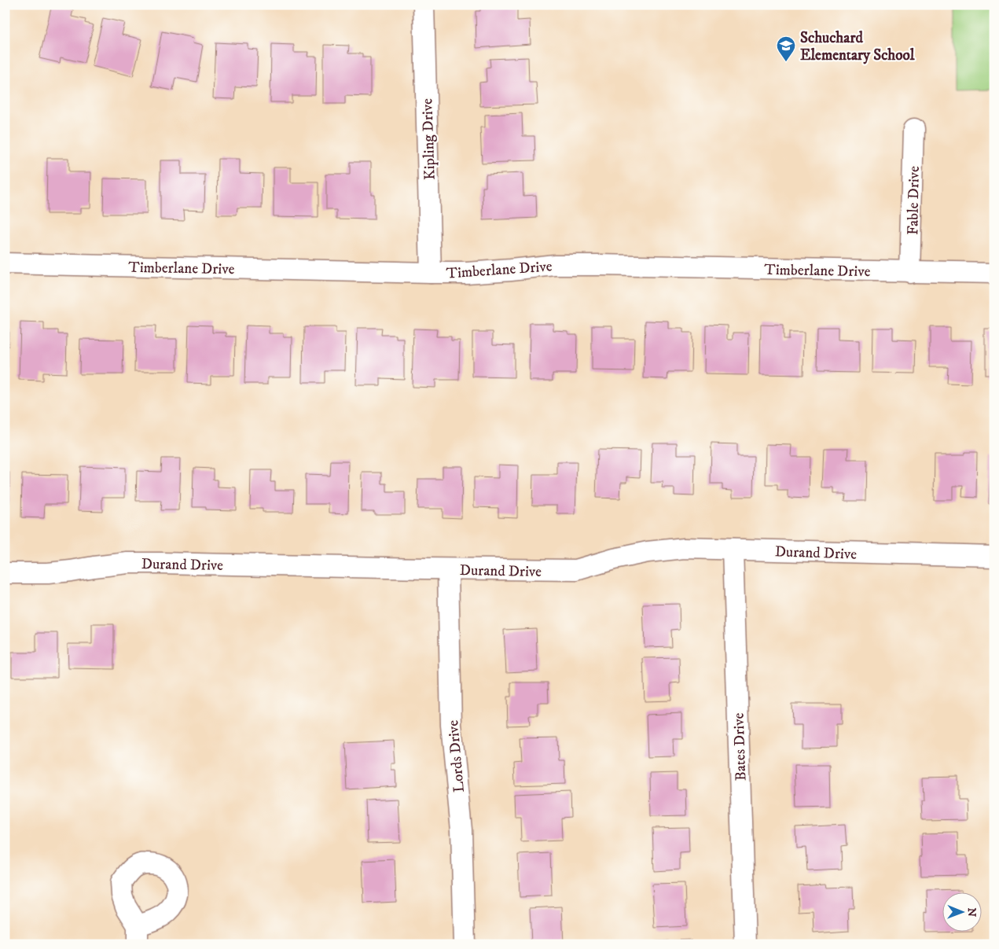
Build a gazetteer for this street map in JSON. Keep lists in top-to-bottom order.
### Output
{
  "streets": {
    "street": [
      "Kipling Drive",
      "Fable Drive",
      "Timberlane Drive",
      "Durand Drive",
      "Bates Drive",
      "Lords Drive"
    ]
  },
  "crossings": [
    ["Kipling Drive", "Timberlane Drive"],
    ["Fable Drive", "Timberlane Drive"],
    ["Durand Drive", "Bates Drive"],
    ["Durand Drive", "Lords Drive"]
  ],
  "places": {
    "school or university": ["Schuchard Elementary School"]
  },
  "north": "right"
}
